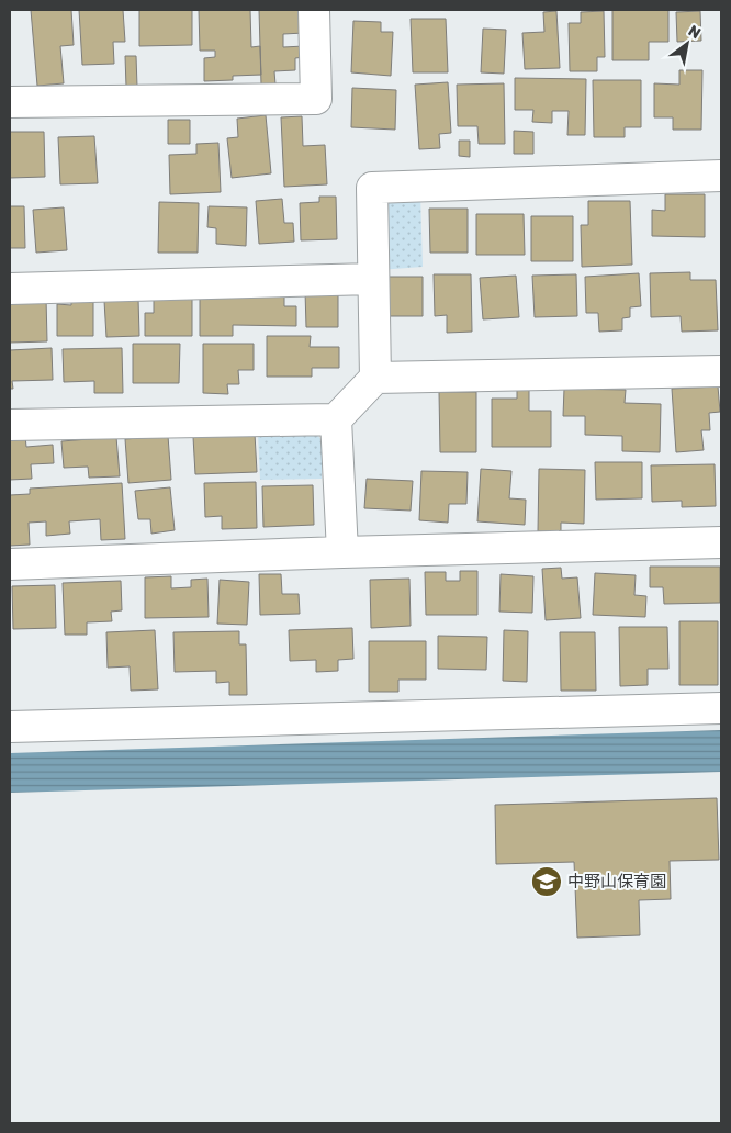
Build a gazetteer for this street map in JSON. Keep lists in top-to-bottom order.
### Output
{
  "places": {
    "school or university": ["中野山保育園"]
  },
  "north": "top right"
}
